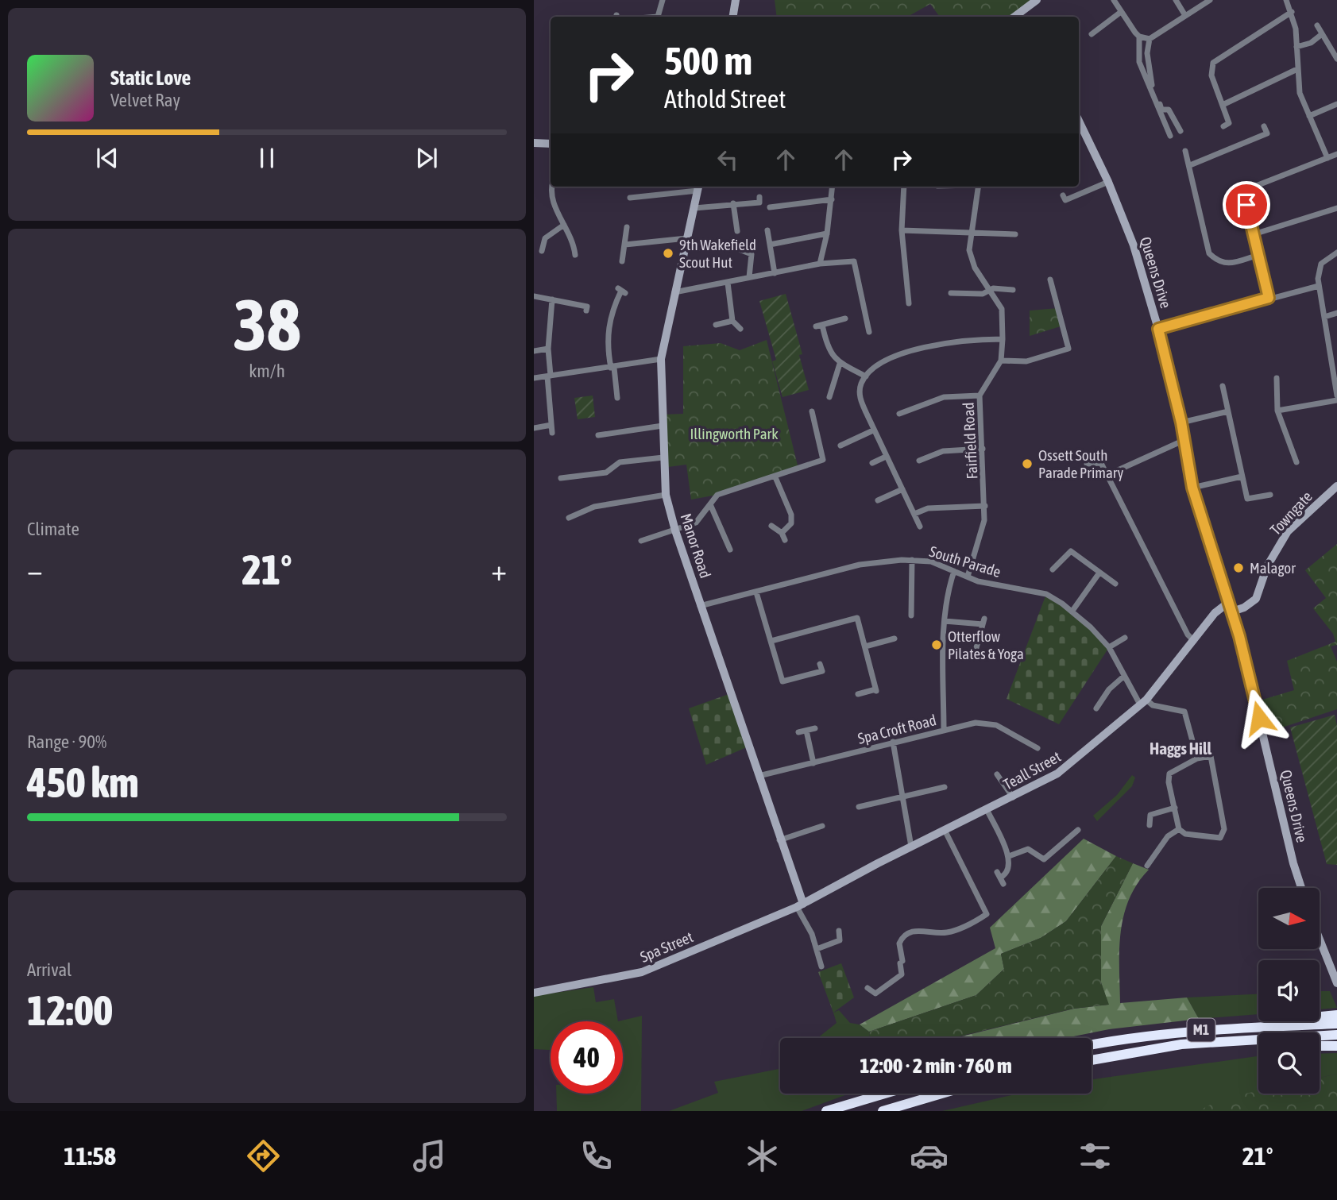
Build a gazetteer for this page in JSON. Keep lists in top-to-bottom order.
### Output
{
  "streets": {
    "highway": ["M1"],
    "street": [
      "Queens Drive",
      "Fairfield Road",
      "Towngate",
      "Manor Road",
      "South Parade",
      "Spa Croft Road",
      "Teall Street",
      "Spa Street"
    ]
  },
  "crossings": [
    ["Queens Drive", "Towngate"],
    ["Queens Drive", "Teall Street"],
    ["Fairfield Road", "South Parade"],
    ["Manor Road", "South Parade"],
    ["Manor Road", "Spa Croft Road"],
    ["Manor Road", "Teall Street"],
    ["Manor Road", "Spa Street"],
    ["South Parade", "Teall Street"],
    ["Teall Street", "Spa Street"]
  ],
  "districts": ["Haggs Hill"],
  "parks": ["Illingworth Park"],
  "places": [
    "9th Wakefield Scout Hut",
    "Ossett South Parade Primary",
    "Malagor",
    "Otterflow Pilates & Yoga"
  ],
  "north": "right",
  "page": {
    "turn": ["500 m", "Athold Street"],
    "song": ["Static Love", "Velvet Ray"],
    "tile": [
      ["38", "km/h"],
      "Climate",
      ["Range · 90%", "450 km"],
      ["Arrival", "12:00"]
    ],
    "heat": ["−", "21°", "+"],
    "limit": "40",
    "trip": "12:00 · 2 min · 760 m",
    "tabs": ["11:58", "21°"]
  }
}
